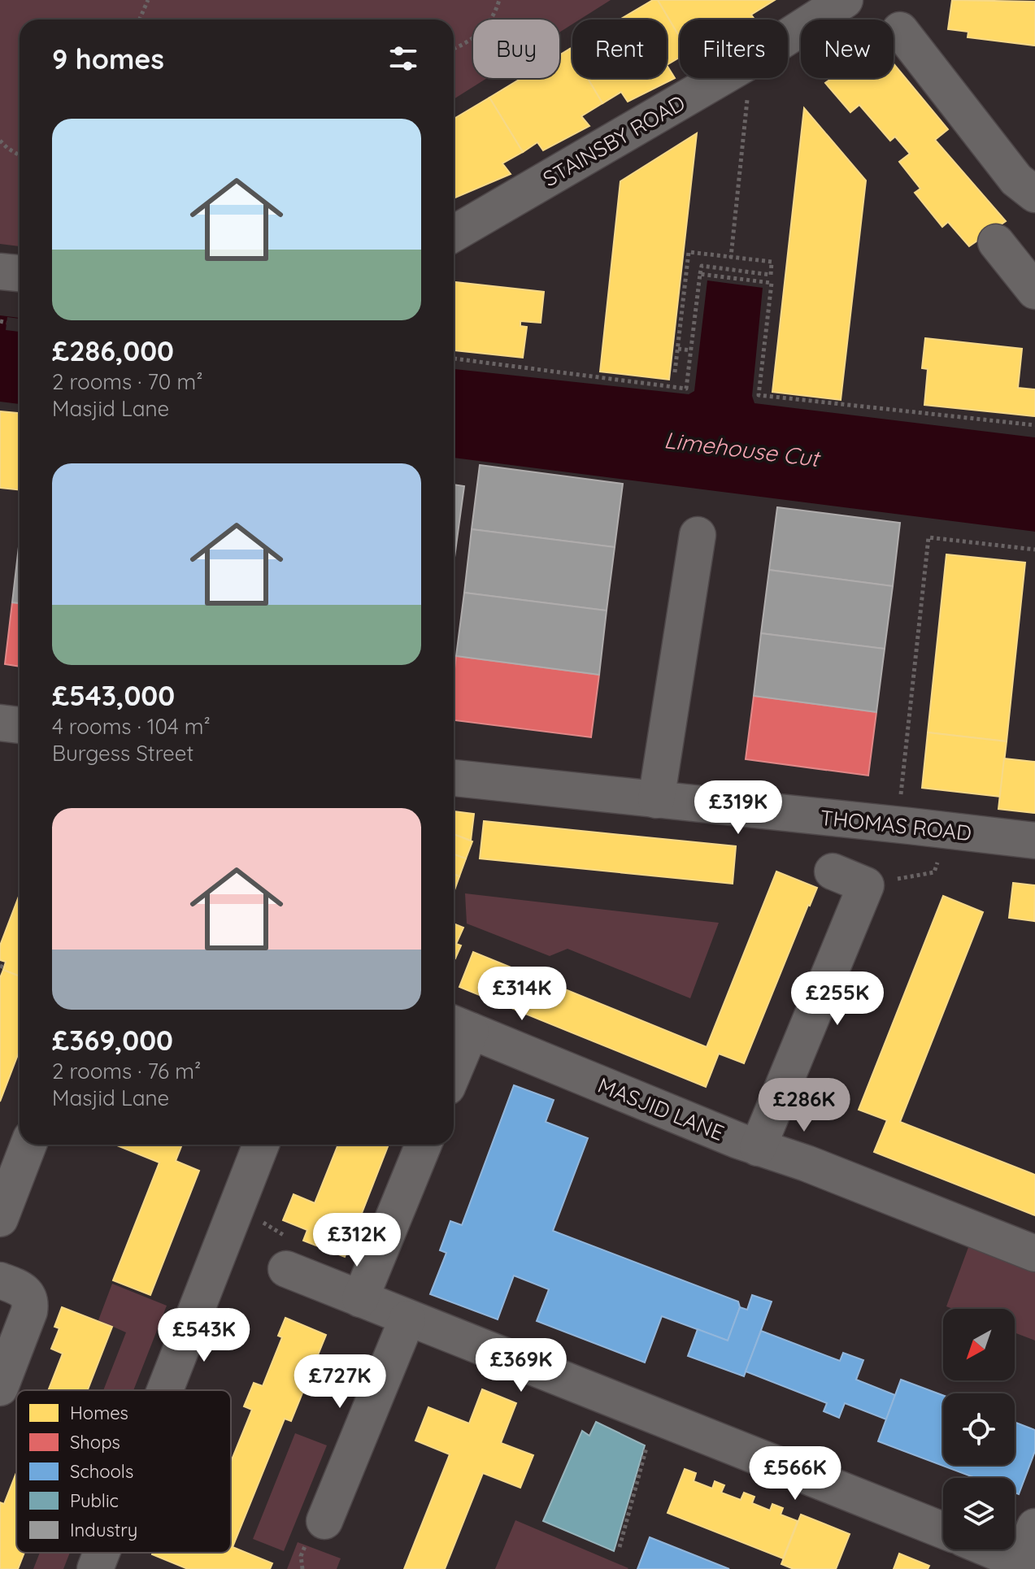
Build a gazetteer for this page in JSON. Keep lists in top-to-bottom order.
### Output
{
  "streets": {
    "street": ["STAINSBY ROAD", "THOMAS ROAD", "MASJID LANE"]
  },
  "water": ["Limehouse Cut"],
  "legend": [
    "Homes",
    "Shops",
    "Schools",
    "Public",
    "Industry"
  ],
  "north": "bottom left",
  "page": {
    "chip": [
      "Buy",
      "Rent",
      "Filters",
      "New"
    ],
    "heading": "9 homes",
    "list": [
      {
        "name": "£286,000",
        "note": "2 rooms · 70 m² · Masjid Lane"
      },
      {
        "name": "£543,000",
        "note": "4 rooms · 104 m² · Burgess Street"
      },
      {
        "name": "£369,000",
        "note": "2 rooms · 76 m² · Masjid Lane"
      }
    ],
    "price": [
      "£319K",
      "£314K",
      "£255K",
      "£286K",
      "£312K",
      "£543K",
      "£369K",
      "£727K",
      "£566K"
    ]
  }
}
